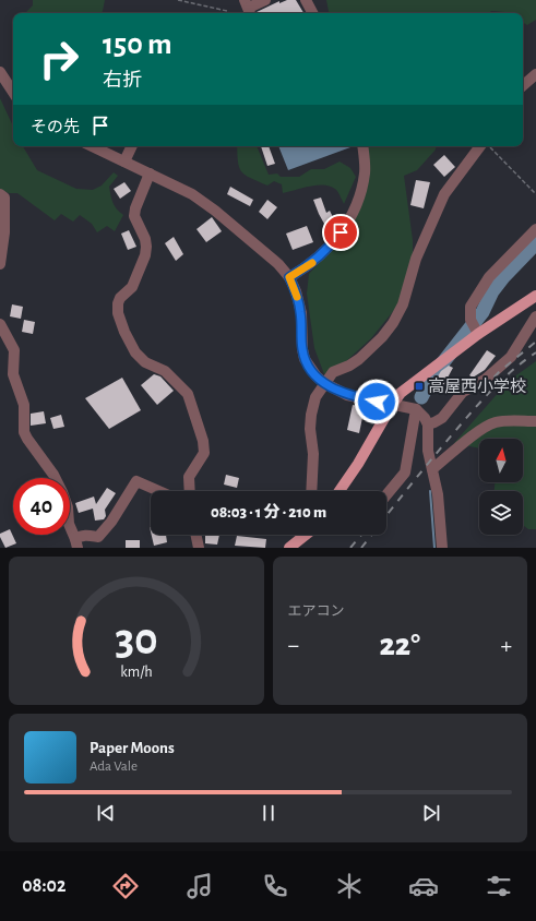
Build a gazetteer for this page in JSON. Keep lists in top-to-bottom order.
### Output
{
  "places": {
    "transit": ["高屋西小学校"]
  },
  "north": "top",
  "page": {
    "turn": ["150 m", "右折"],
    "then": "その先",
    "limit": "40",
    "trip": "08:03 · 1 分 · 210 m",
    "tile": "エアコン",
    "heat": ["−", "22°", "+"],
    "song": ["Paper Moons", "Ada Vale"],
    "tabs": "08:02",
    "gauge": ["30", "km/h"]
  }
}
